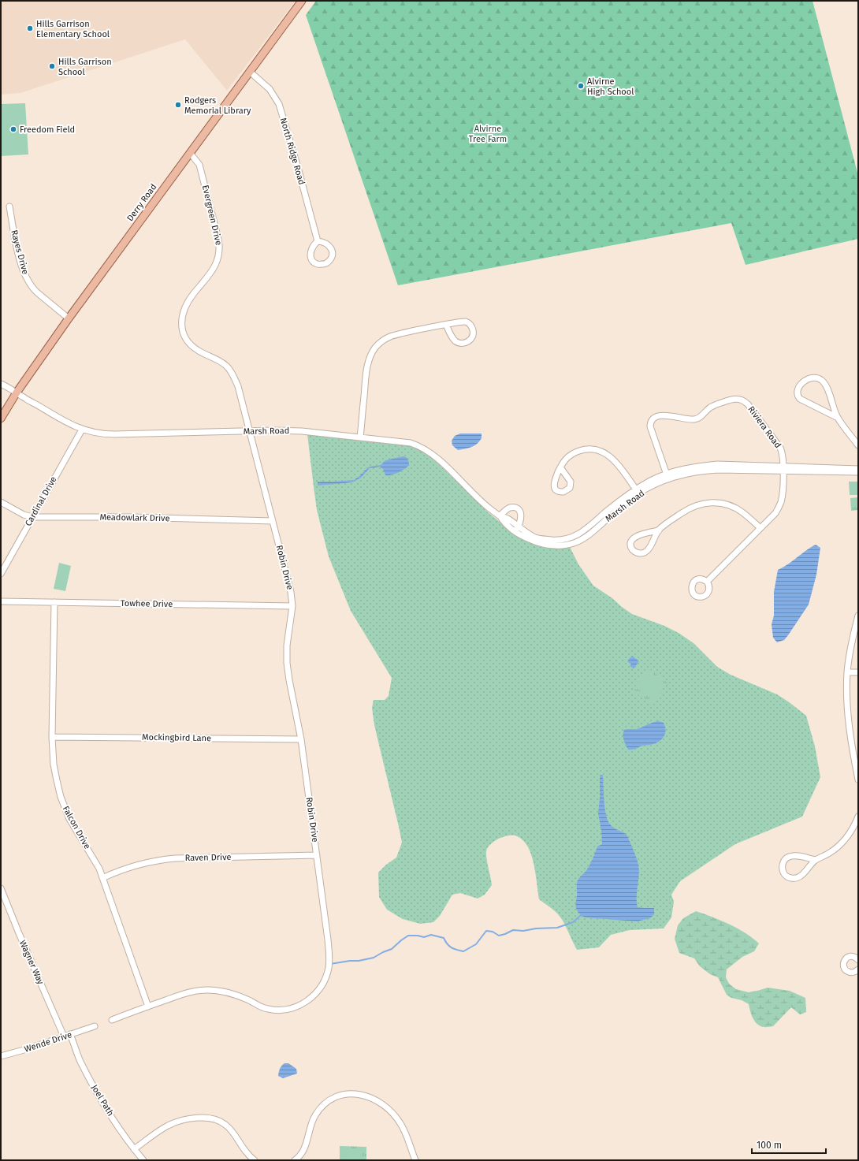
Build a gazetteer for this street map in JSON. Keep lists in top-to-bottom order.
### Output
{
  "streets": {
    "main road": ["Derry Road"],
    "street": [
      "North Ridge Road",
      "Evergreen Drive",
      "Rayes Drive",
      "Riviera Road",
      "Marsh Road",
      "Cardinal Drive",
      "Meadowlark Drive",
      "Robin Drive",
      "Towhee Drive",
      "Mockingbird Lane",
      "Falcon Drive",
      "Raven Drive",
      "Wagner Way",
      "Wende Drive",
      "Joel Path"
    ]
  },
  "crossings": [
    ["North Ridge Road", "Derry Road"],
    ["Derry Road", "Evergreen Drive"],
    ["Derry Road", "Rayes Drive"],
    ["Derry Road", "Marsh Road"],
    ["Evergreen Drive", "Marsh Road"],
    ["Evergreen Drive", "Robin Drive"],
    ["Riviera Road", "Marsh Road"],
    ["Marsh Road", "Cardinal Drive"],
    ["Marsh Road", "Robin Drive"],
    ["Cardinal Drive", "Meadowlark Drive"],
    ["Meadowlark Drive", "Robin Drive"],
    ["Robin Drive", "Towhee Drive"],
    ["Robin Drive", "Mockingbird Lane"],
    ["Robin Drive", "Falcon Drive"],
    ["Robin Drive", "Raven Drive"],
    ["Towhee Drive", "Falcon Drive"],
    ["Mockingbird Lane", "Falcon Drive"],
    ["Falcon Drive", "Raven Drive"],
    ["Wagner Way", "Wende Drive"],
    ["Wende Drive", "Joel Path"]
  ],
  "parks": ["Alvirne Tree Farm"],
  "places": [
    "Hills Garrison Elementary School",
    "Hills Garrison School",
    "Alvirne High School",
    "Rodgers Memorial Library",
    "Freedom Field"
  ],
  "scale_bar": "100 m"
}
